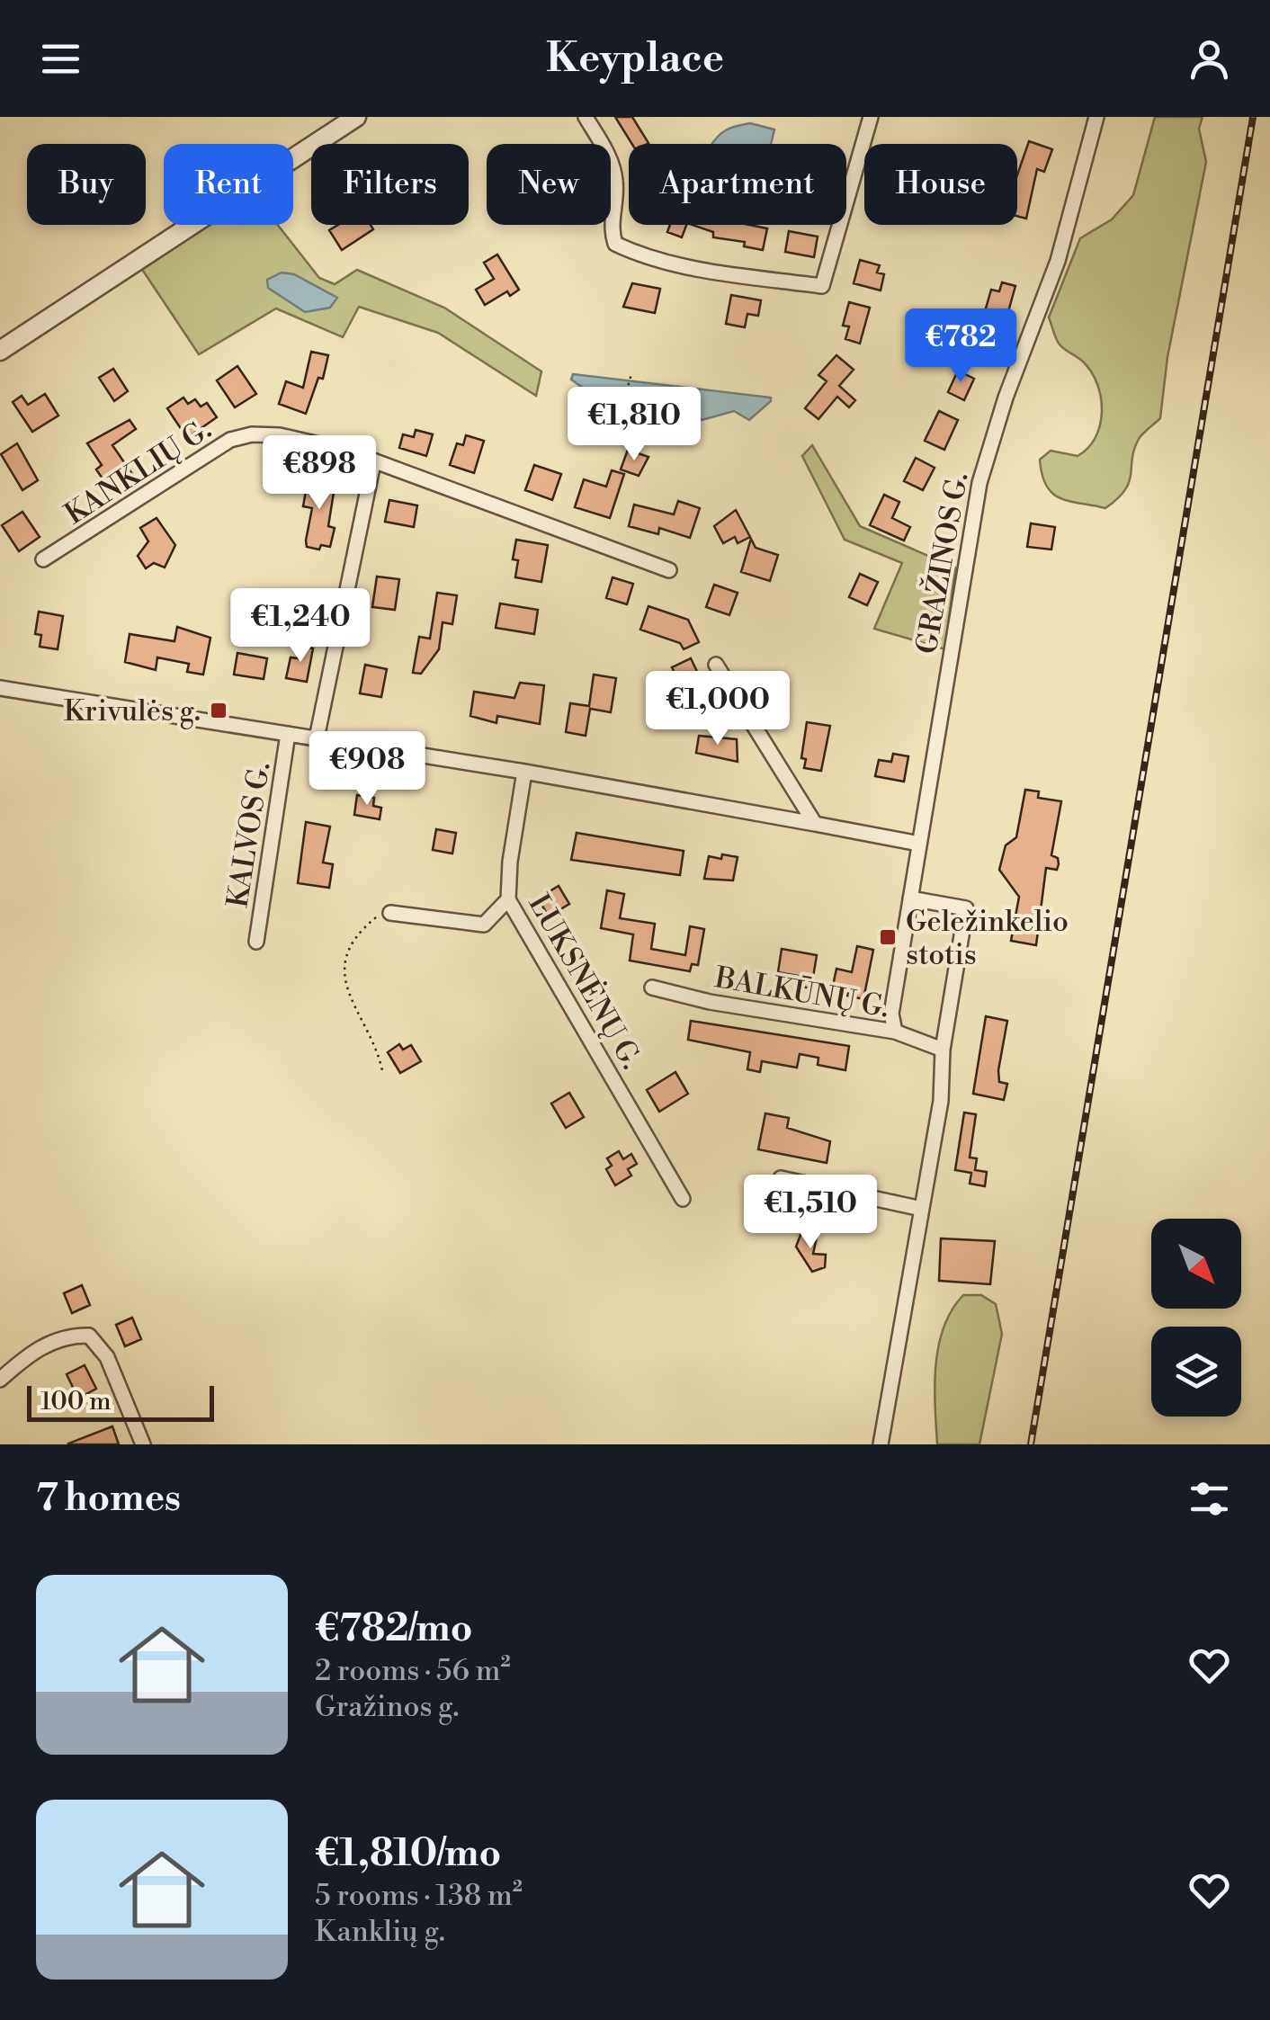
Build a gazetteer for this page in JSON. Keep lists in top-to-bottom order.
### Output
{
  "streets": {
    "street": [
      "KANKLIŲ G.",
      "GRAŽINOS G.",
      "KALVOS G.",
      "LUKSNĖNŲ G.",
      "BALKŪNŲ G."
    ]
  },
  "crossings": [
    ["GRAŽINOS G.", "BALKŪNŲ G."]
  ],
  "places": {
    "transit": ["Krivulės g.", "Geležinkelio stotis"]
  },
  "scale_bar": "100 m",
  "north": "bottom right",
  "page": {
    "header": "Keyplace",
    "chip": [
      "Buy",
      "Rent",
      "Filters",
      "New",
      "Apartment",
      "House"
    ],
    "price": [
      "€782",
      "€1,810",
      "€898",
      "€1,240",
      "€1,000",
      "€908",
      "€1,510"
    ],
    "scale": "100 m",
    "heading": "7 homes",
    "list": [
      {
        "name": "€782/mo",
        "note": "2 rooms · 56 m² · Gražinos g."
      },
      {
        "name": "€1,810/mo",
        "note": "5 rooms · 138 m² · Kanklių g."
      }
    ]
  }
}
